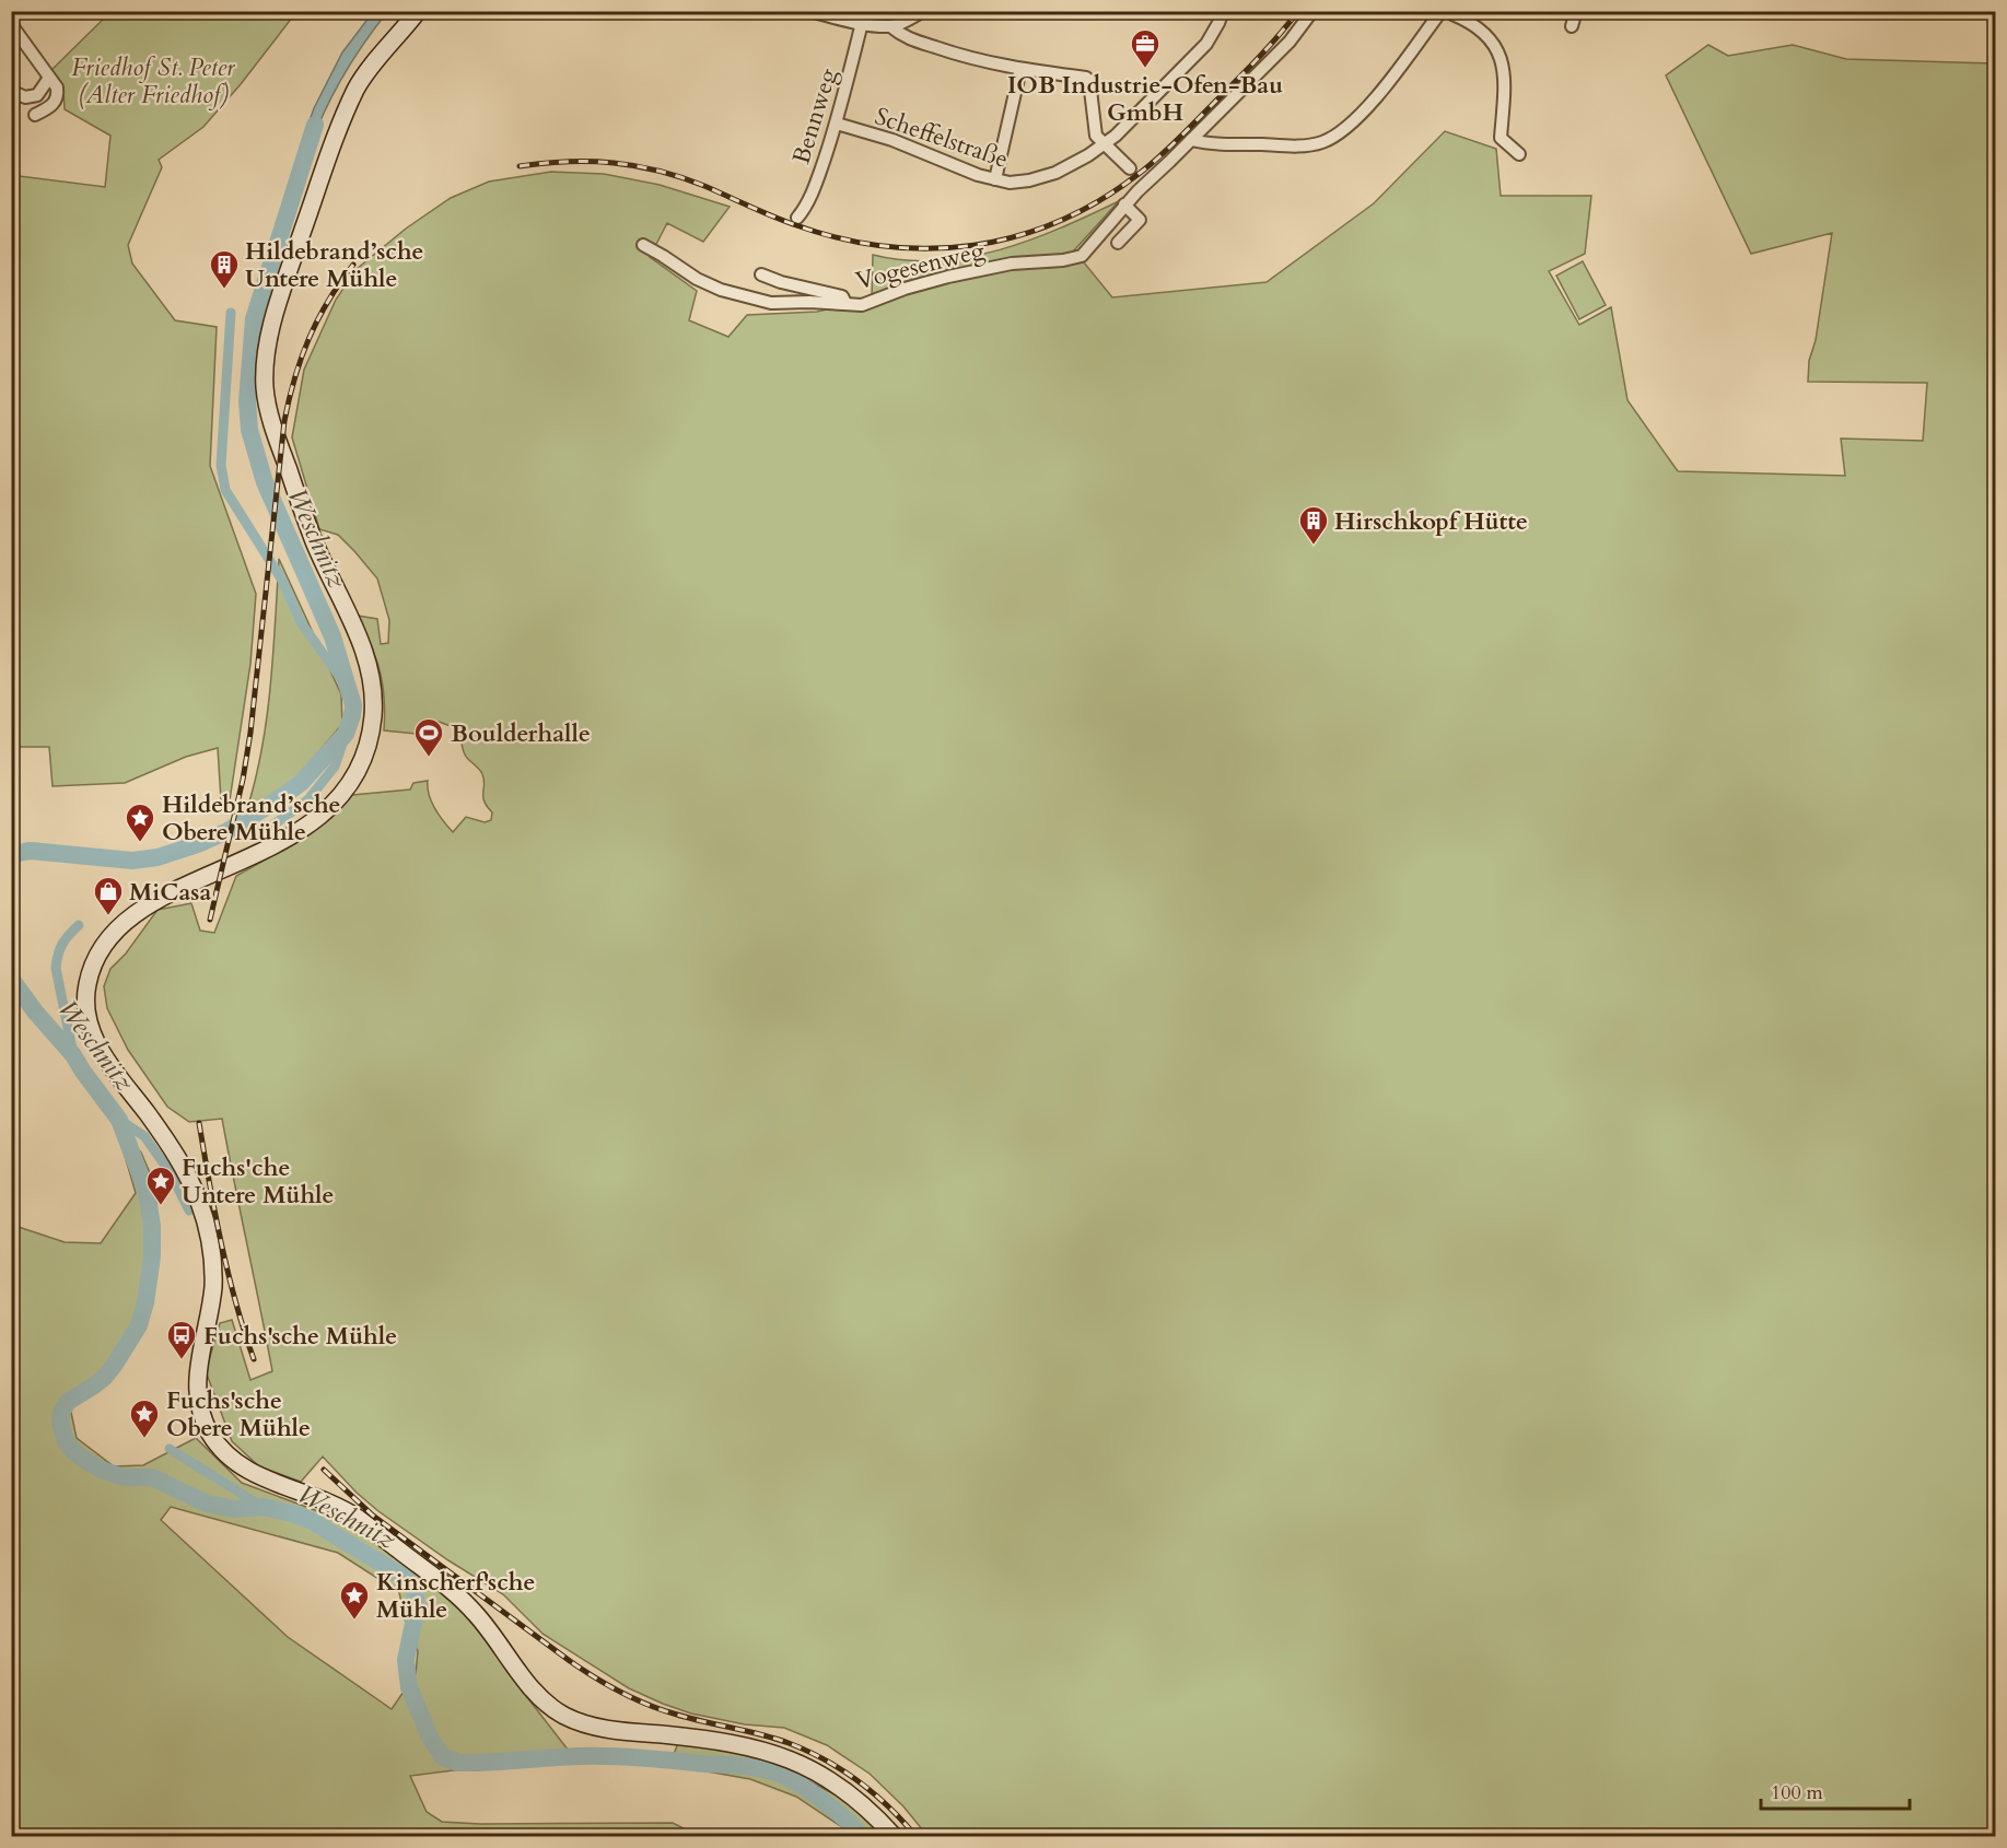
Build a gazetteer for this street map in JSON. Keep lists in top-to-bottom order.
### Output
{
  "streets": {
    "street": ["Bennweg", "Scheffelstraße", "Vogesenweg"]
  },
  "crossings": [
    ["Bennweg", "Scheffelstraße"]
  ],
  "water": ["Weschnitz"],
  "parks": ["Friedhof St. Peter (Alter Friedhof)"],
  "places": {
    "office": ["IOB Industrie-Ofen-Bau GmbH"],
    "building": ["Hildebrand’sche Untere Mühle", "Hirschkopf Hütte"],
    "sports": ["Boulderhalle"],
    "place": [
      "Hildebrand’sche Obere Mühle",
      "Fuchs'che Untere Mühle",
      "Fuchs'sche Obere Mühle",
      "Kinscherf'sche Mühle"
    ],
    "shop": ["MiCasa"],
    "bus stop": ["Fuchs'sche Mühle"]
  },
  "scale_bar": "100 m"
}
